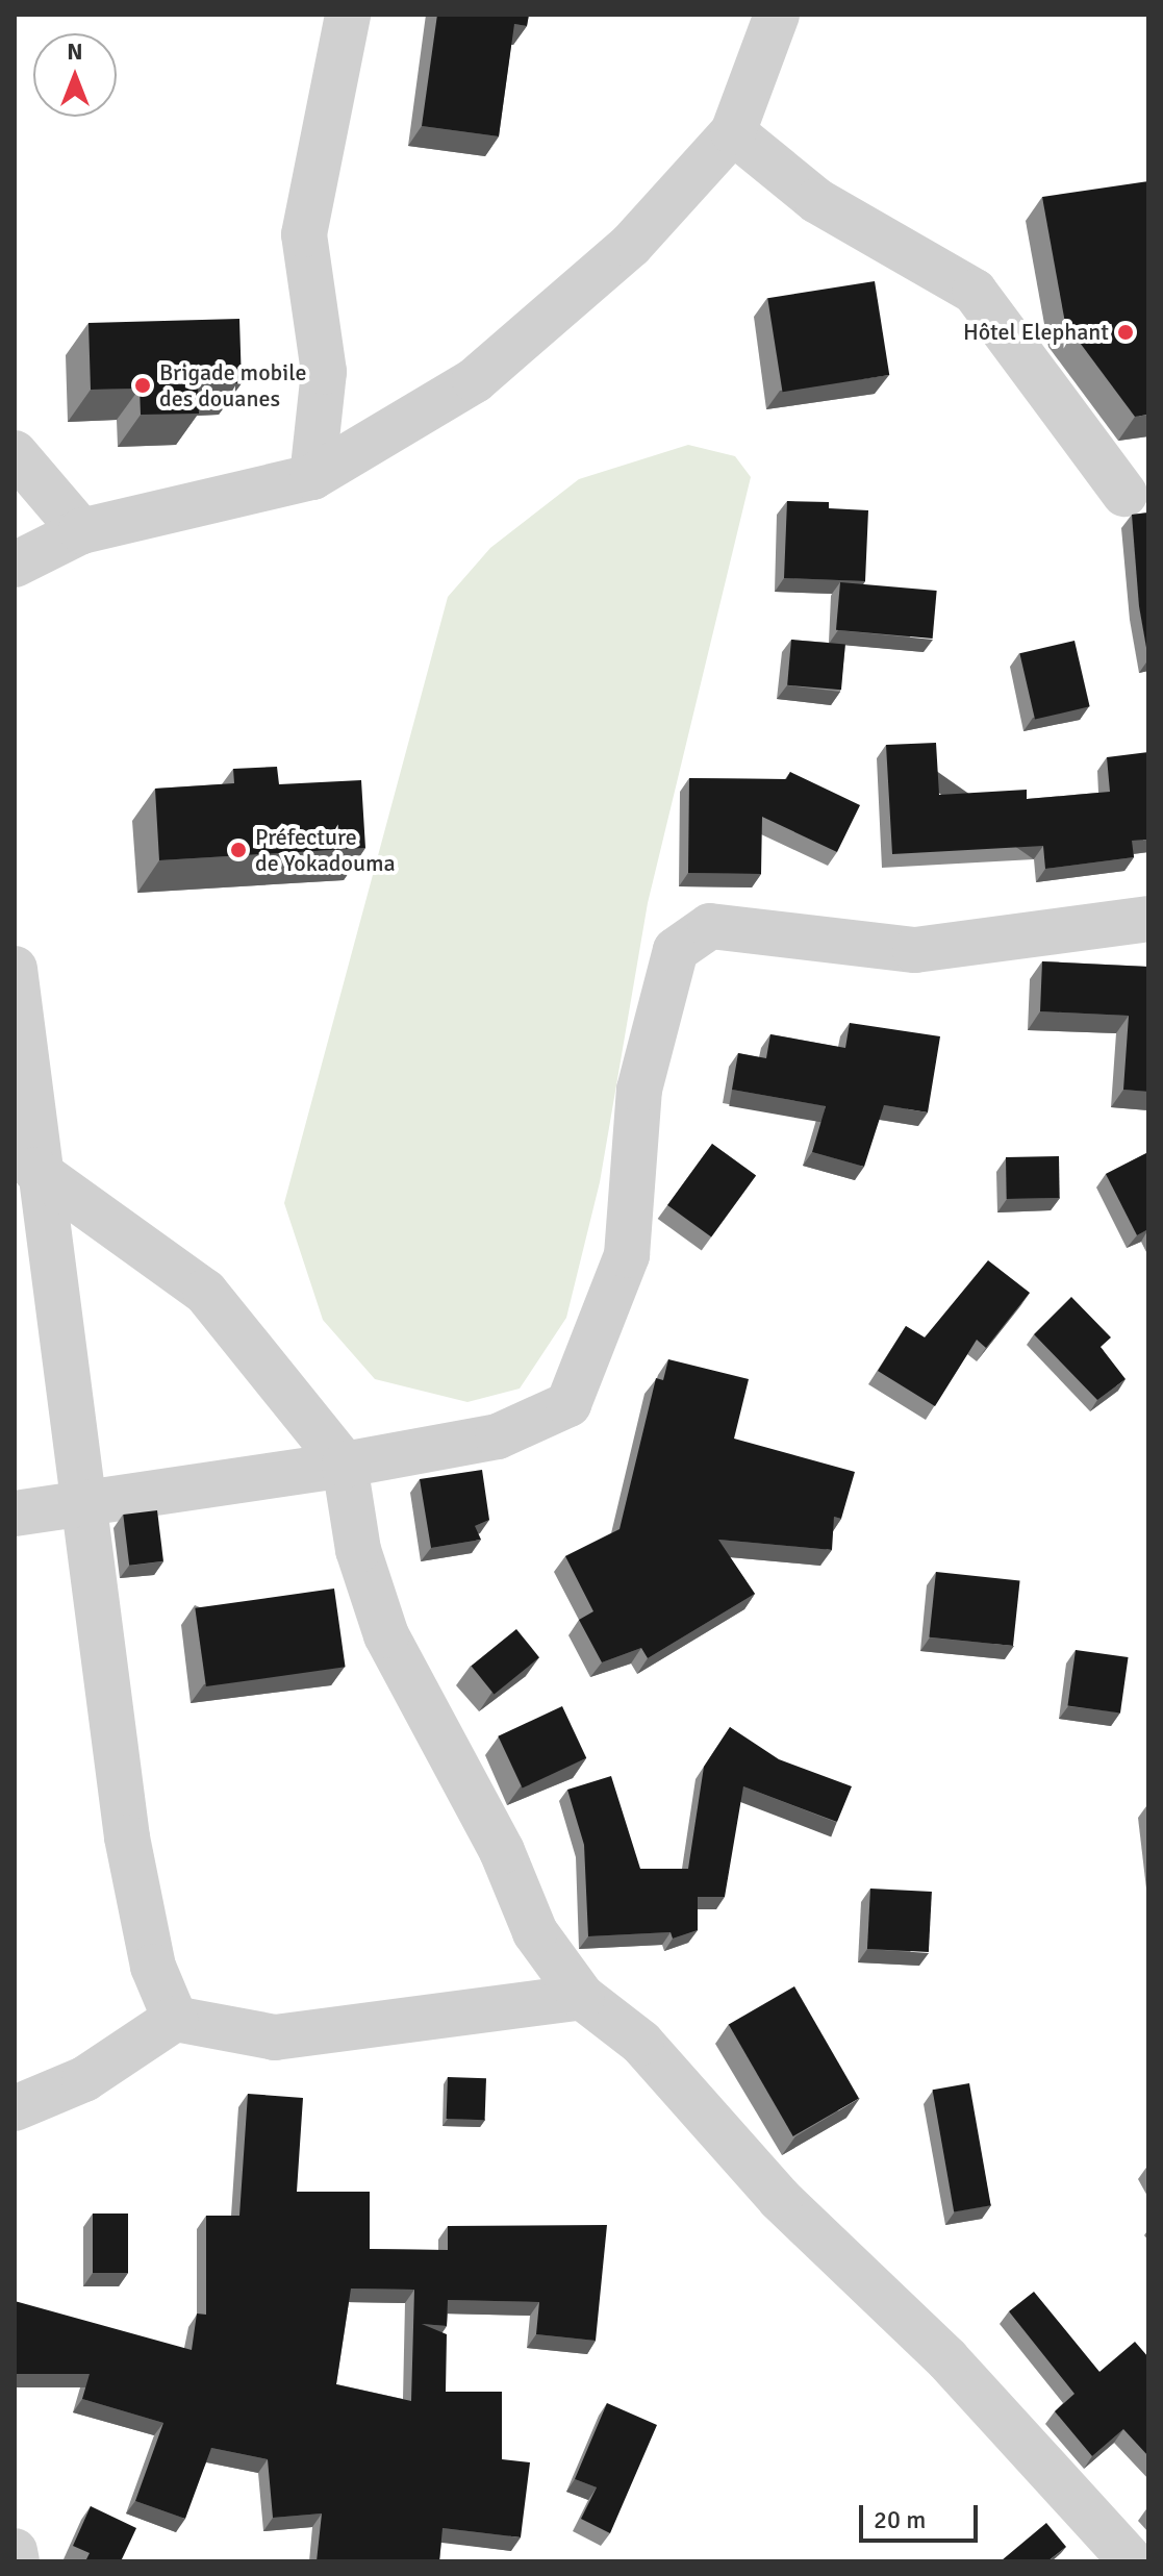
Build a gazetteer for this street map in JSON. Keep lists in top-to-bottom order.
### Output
{
  "places": ["Hôtel Elephant", "Brigade mobile des douanes", "Préfecture de Yokadouma"],
  "scale_bar": "20 m",
  "north": "top"
}
